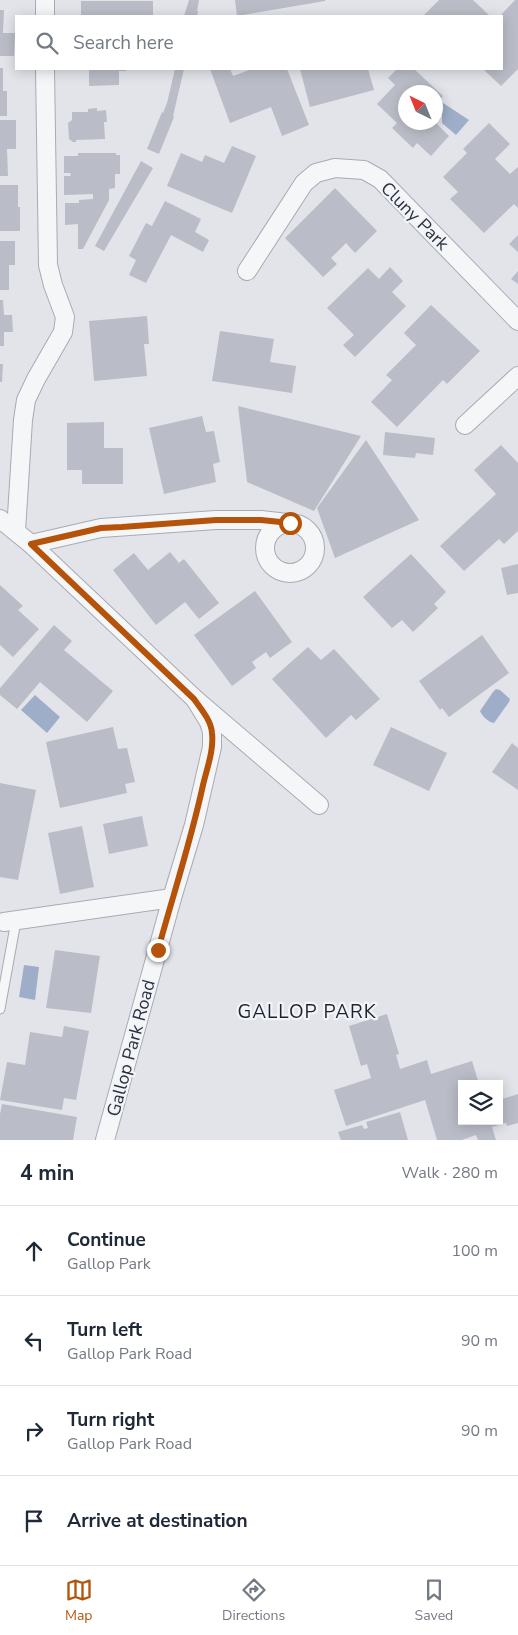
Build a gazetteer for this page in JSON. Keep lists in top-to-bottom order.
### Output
{
  "streets": {
    "street": ["Cluny Park", "Gallop Park Road"]
  },
  "districts": ["GALLOP PARK"],
  "north": "top left",
  "page": {
    "search": "Search here",
    "heading": ["4 min", "Walk · 280 m"],
    "list": [
      ["Continue", "Gallop Park", "100 m"],
      ["Turn left", "Gallop Park Road", "90 m"],
      ["Turn right", "Gallop Park Road", "90 m"],
      "Arrive at destination"
    ],
    "nav": ["Map", "Directions", "Saved"]
  }
}
